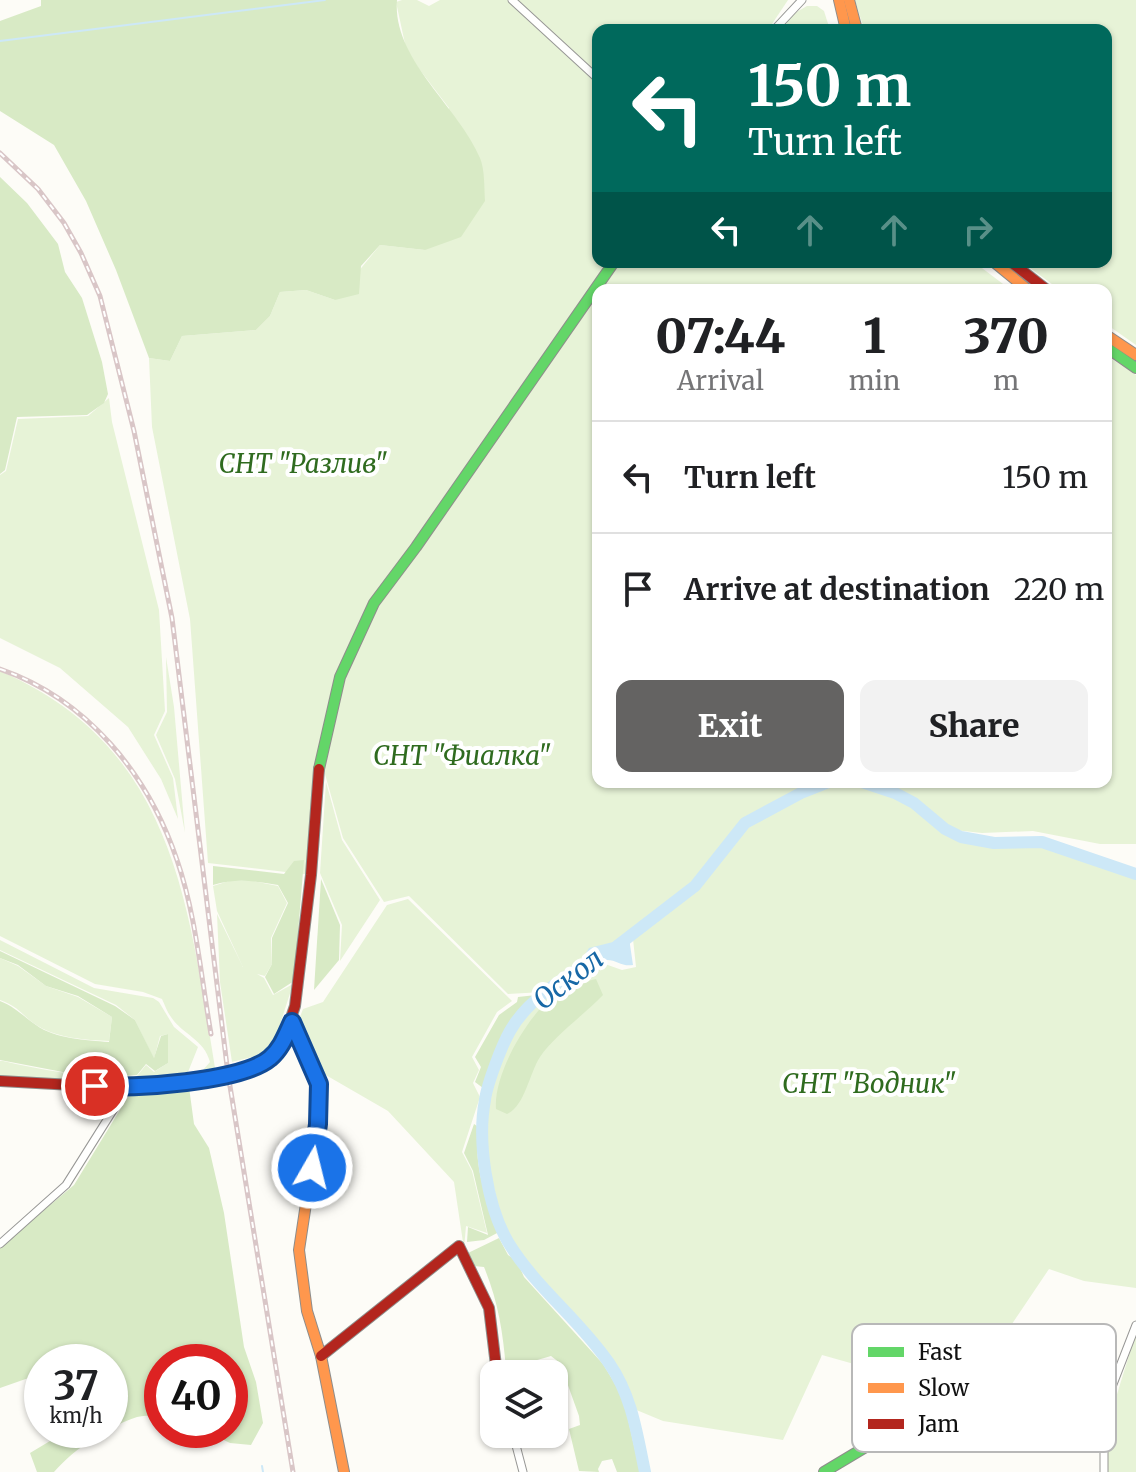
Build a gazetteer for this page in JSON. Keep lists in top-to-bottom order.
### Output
{
  "water": ["Оскол"],
  "parks": ["СНТ \"Разлив\"", "СНТ \"Фиалка\"", "СНТ \"Водник\""],
  "legend": ["Fast", "Slow", "Jam"],
  "page": {
    "turn": ["150 m", "Turn left"],
    "eta": [
      "07:44",
      "Arrival",
      "1",
      "min",
      "370",
      "m"
    ],
    "list": [
      {
        "name": "Turn left",
        "value": "150 m"
      },
      {
        "name": "Arrive at destination",
        "value": "220 m"
      }
    ],
    "buttons": ["Exit", "Share"],
    "speed": "37 km/h",
    "limit": "40"
  }
}
